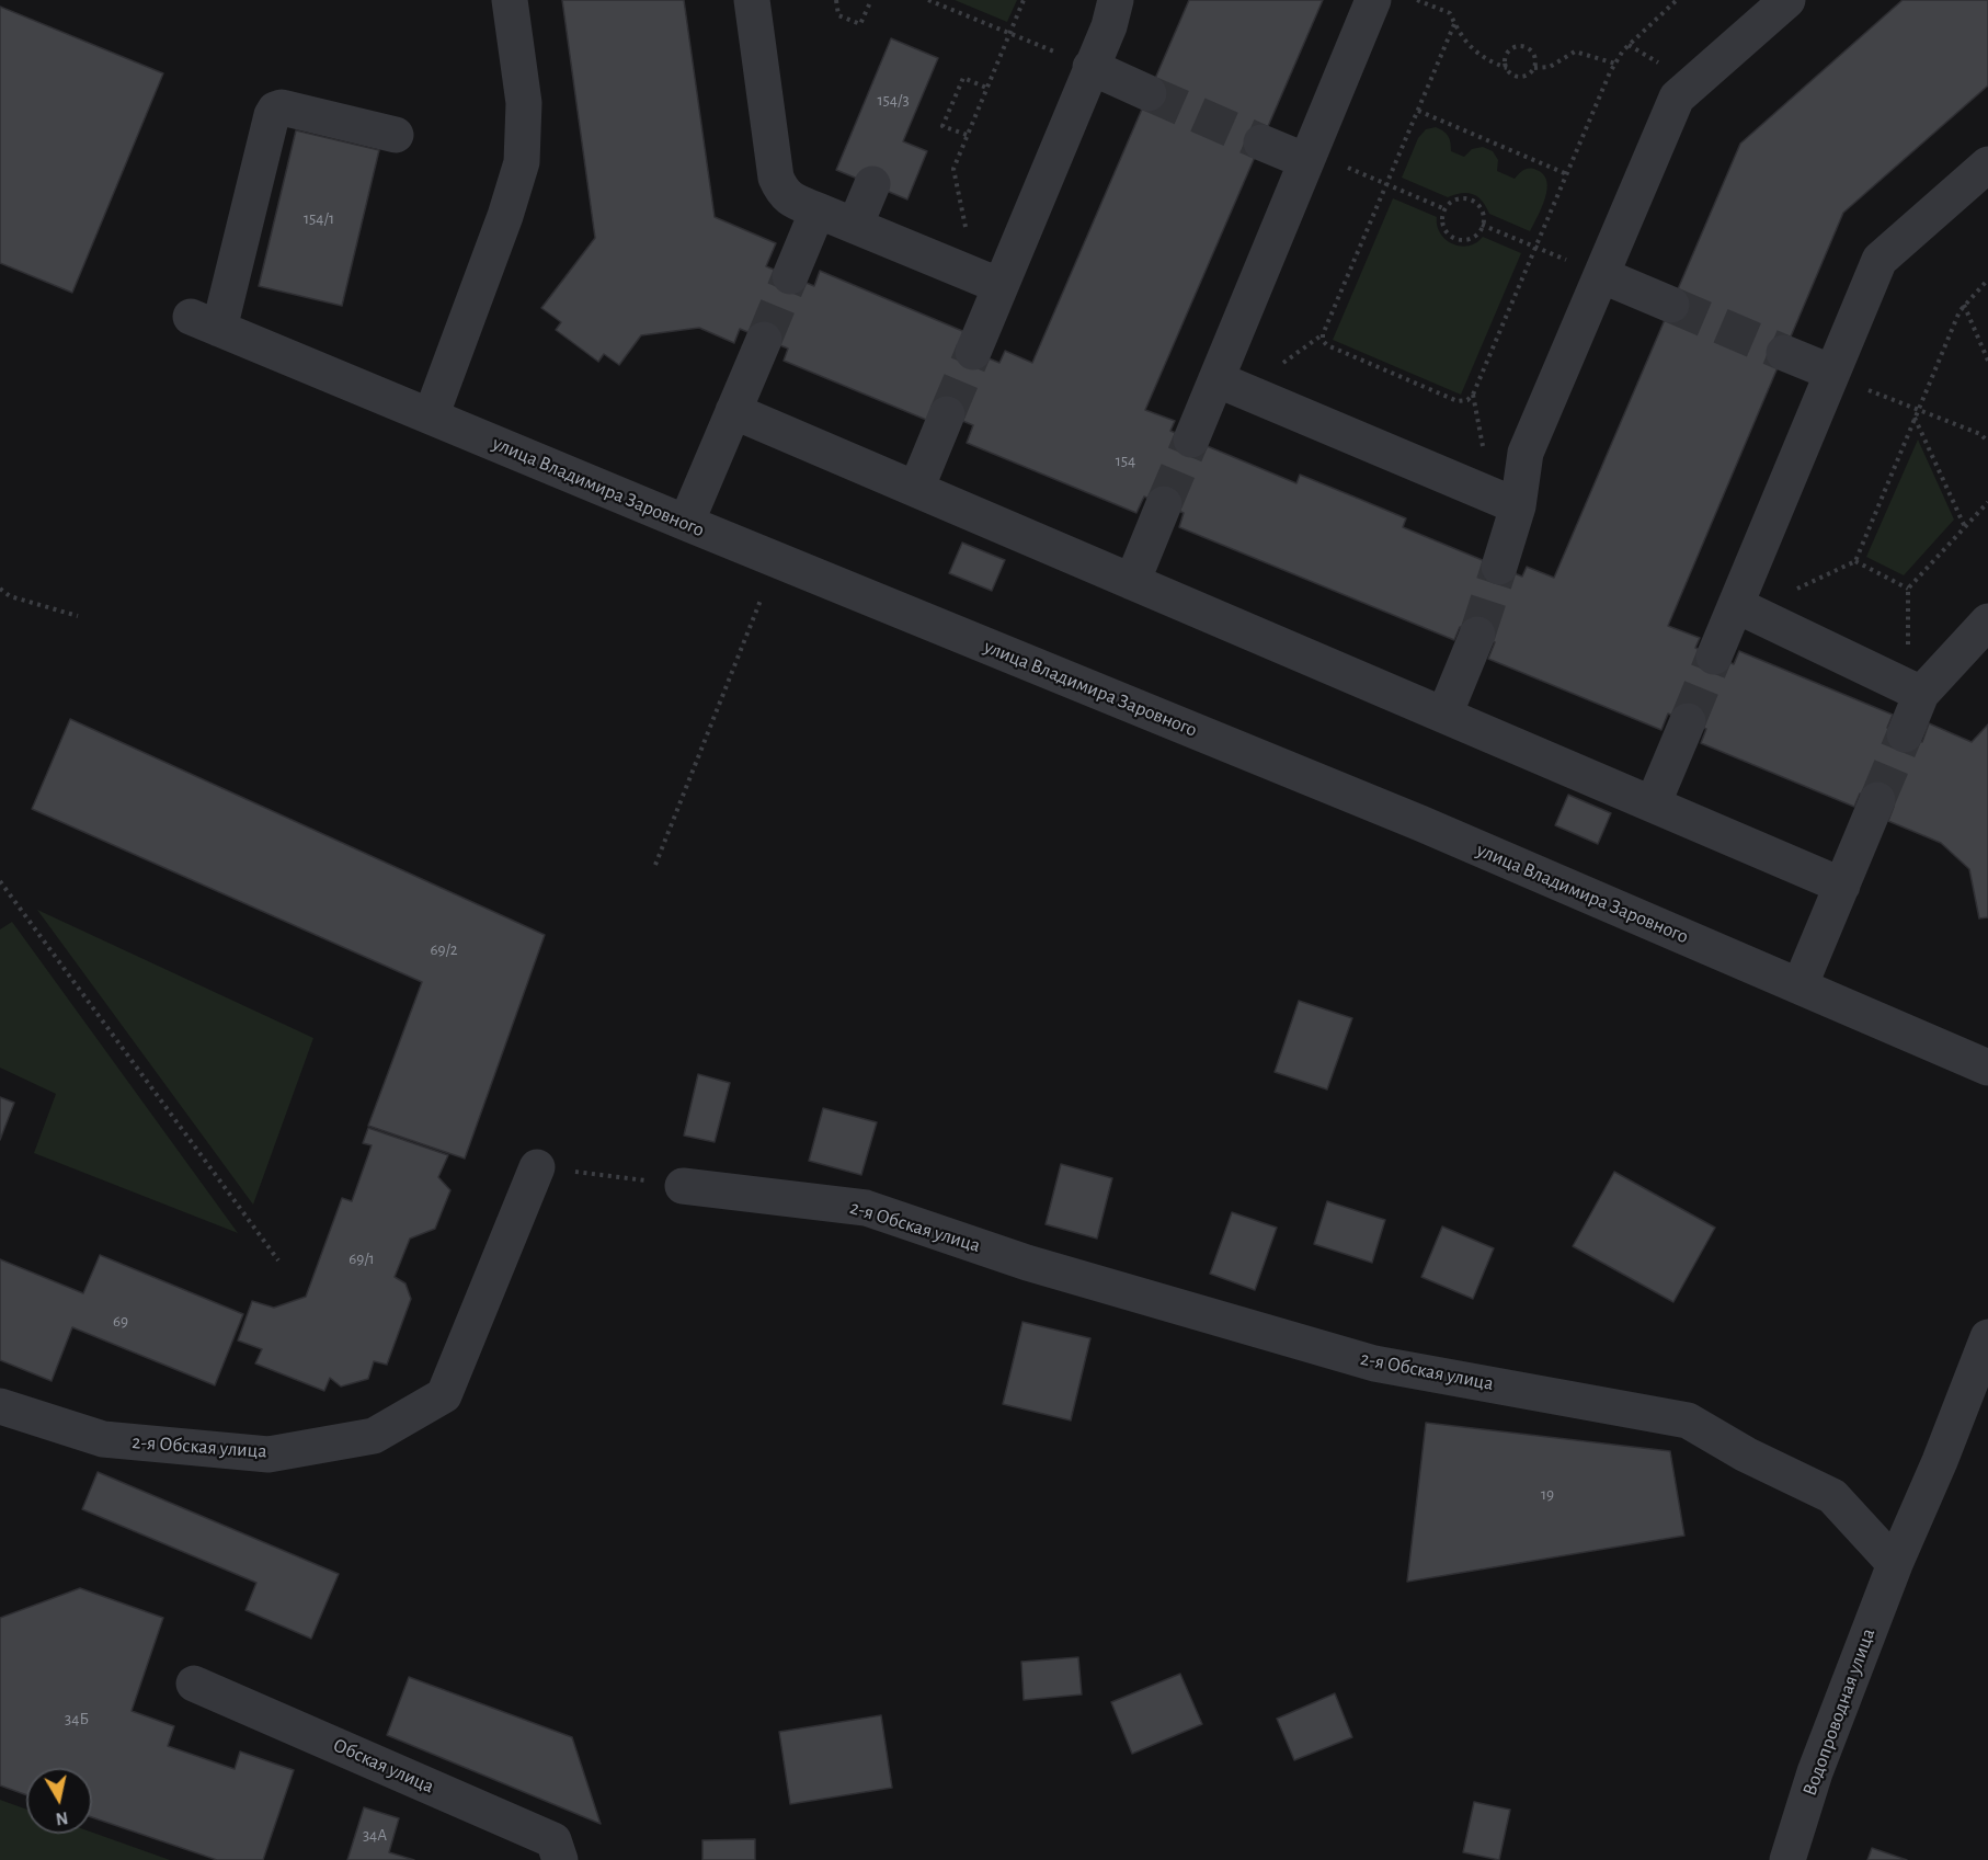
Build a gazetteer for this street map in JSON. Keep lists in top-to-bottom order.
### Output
{
  "streets": {
    "street": [
      "улица Владимира Заровного",
      "2-я Обская улица",
      "Водопроводная улица",
      "Обская улица"
    ]
  },
  "crossings": [
    ["2-я Обская улица", "Водопроводная улица"]
  ],
  "house_numbers": [
    "154/3",
    "154/1",
    "154",
    "69/2",
    "69/1",
    "69",
    "19",
    "34Б",
    "34А"
  ],
  "north": "bottom"
}
